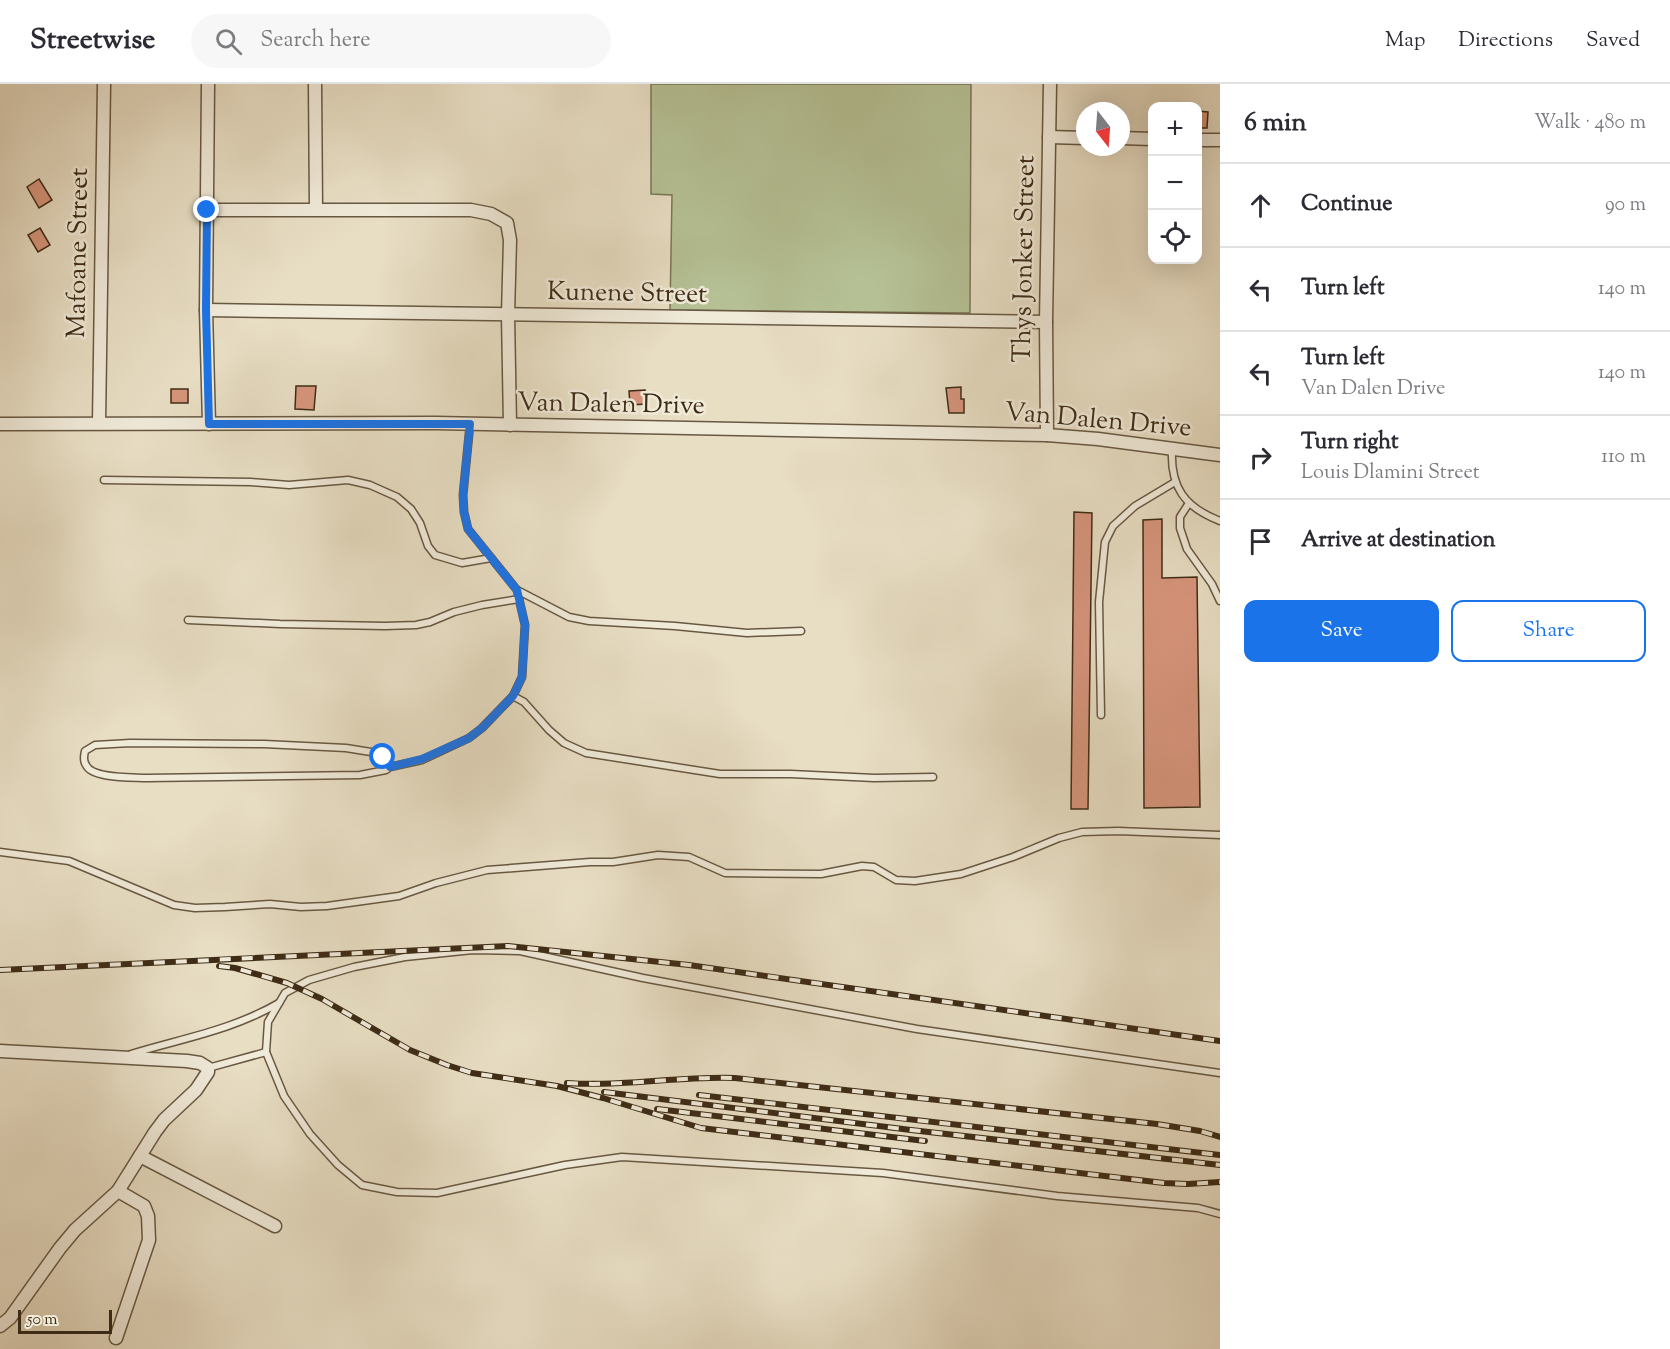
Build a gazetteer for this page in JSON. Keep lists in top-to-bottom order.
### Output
{
  "streets": {
    "street": [
      "Mafoane Street",
      "Thys Jonker Street",
      "Kunene Street",
      "Van Dalen Drive"
    ]
  },
  "crossings": [
    ["Mafoane Street", "Van Dalen Drive"],
    ["Thys Jonker Street", "Kunene Street"],
    ["Thys Jonker Street", "Van Dalen Drive"]
  ],
  "scale_bar": "50 m",
  "north": "bottom",
  "page": {
    "header": "Streetwise",
    "search": "Search here",
    "nav": ["Map", "Directions", "Saved"],
    "heading": ["6 min", "Walk · 480 m"],
    "map_buttons": ["+", "−"],
    "list": [
      ["Continue", "90 m"],
      ["Turn left", "140 m"],
      ["Turn left", "Van Dalen Drive", "140 m"],
      ["Turn right", "Louis Dlamini Street", "110 m"],
      "Arrive at destination"
    ],
    "buttons": ["Save", "Share"],
    "scale": "50 m"
  }
}
